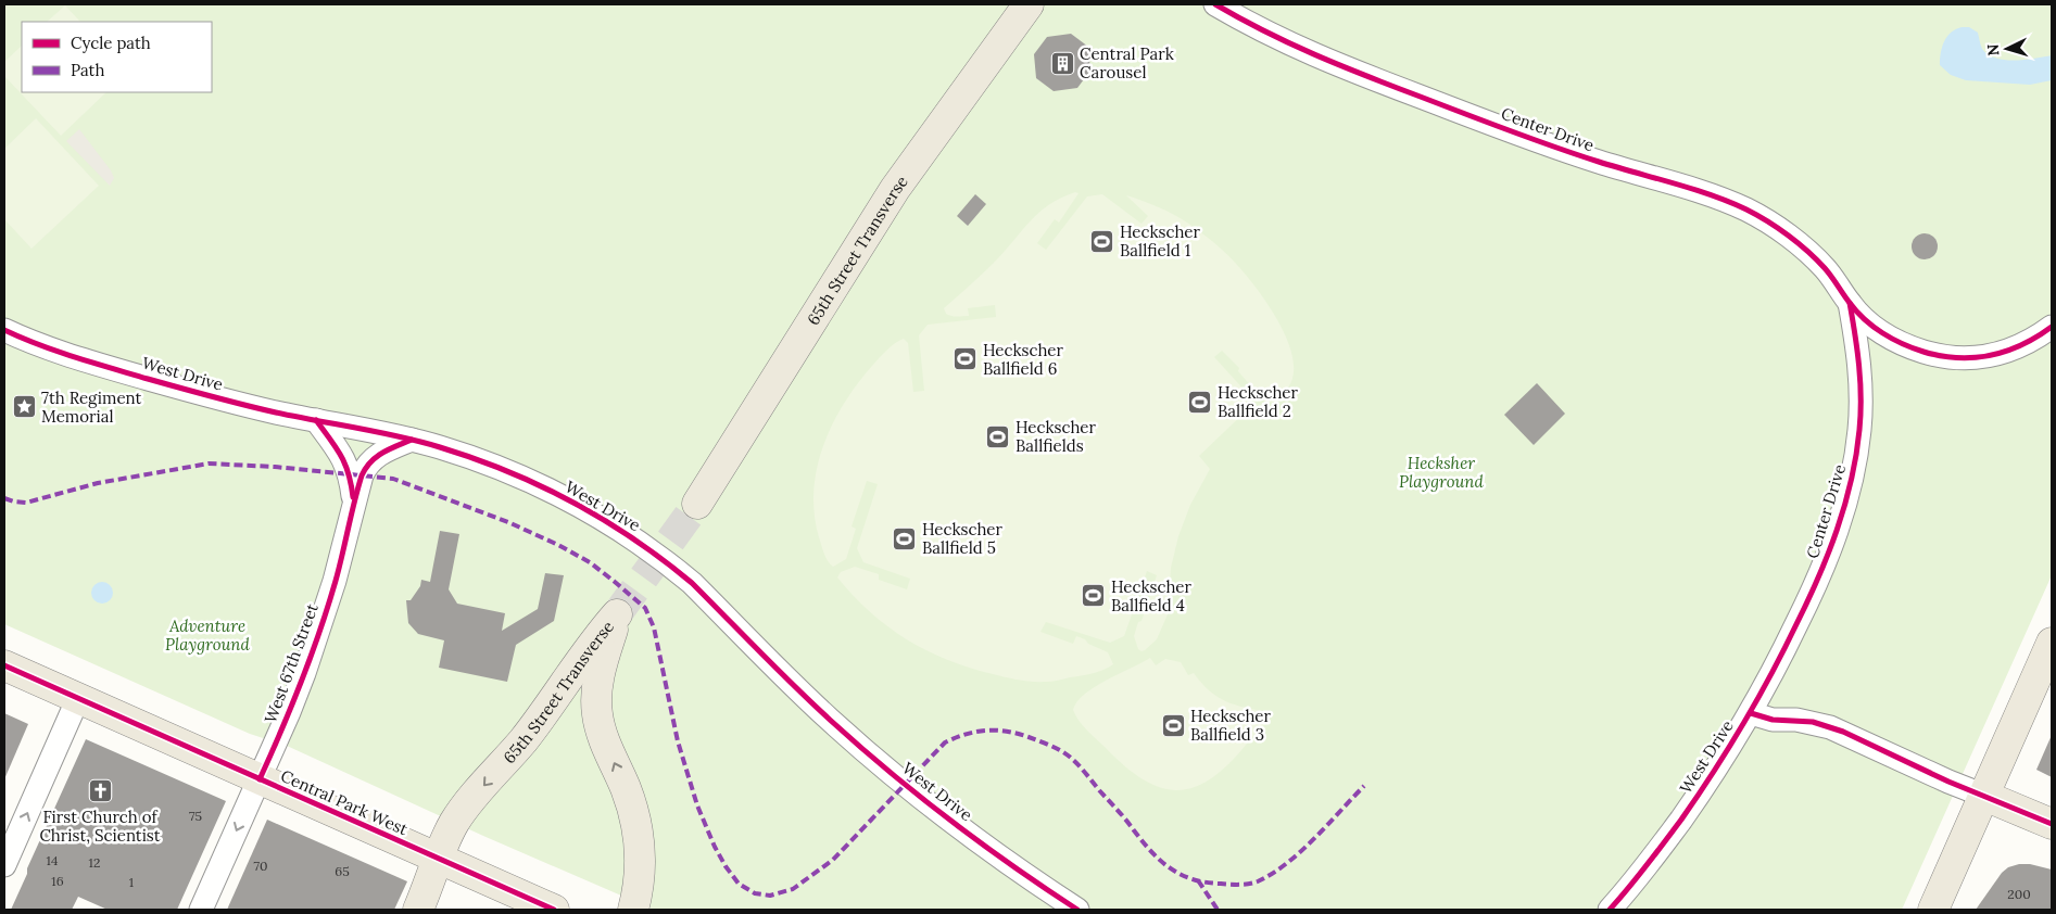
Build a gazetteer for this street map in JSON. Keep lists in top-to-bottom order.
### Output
{
  "streets": {
    "main road": ["65th Street Transverse", "Central Park West"],
    "street": ["Center Drive", "West Drive", "West 67th Street"]
  },
  "crossings": [
    ["Center Drive", "West Drive"],
    ["65th Street Transverse", "Central Park West"],
    ["West Drive", "West 67th Street"],
    ["West 67th Street", "Central Park West"]
  ],
  "parks": ["Hecksher Playground", "Adventure Playground"],
  "places": {
    "building": ["Central Park Carousel"],
    "sports": [
      "Heckscher Ballfield 1",
      "Heckscher Ballfield 6",
      "Heckscher Ballfield 2",
      "Heckscher Ballfields",
      "Heckscher Ballfield 5",
      "Heckscher Ballfield 4",
      "Heckscher Ballfield 3"
    ],
    "place": ["7th Regiment Memorial"],
    "church": ["First Church of Christ, Scientist"]
  },
  "house_numbers": [
    "75",
    "14",
    "12",
    "70",
    "65",
    "16",
    "1",
    "200"
  ],
  "legend": ["Cycle path", "Path"],
  "north": "left"
}
